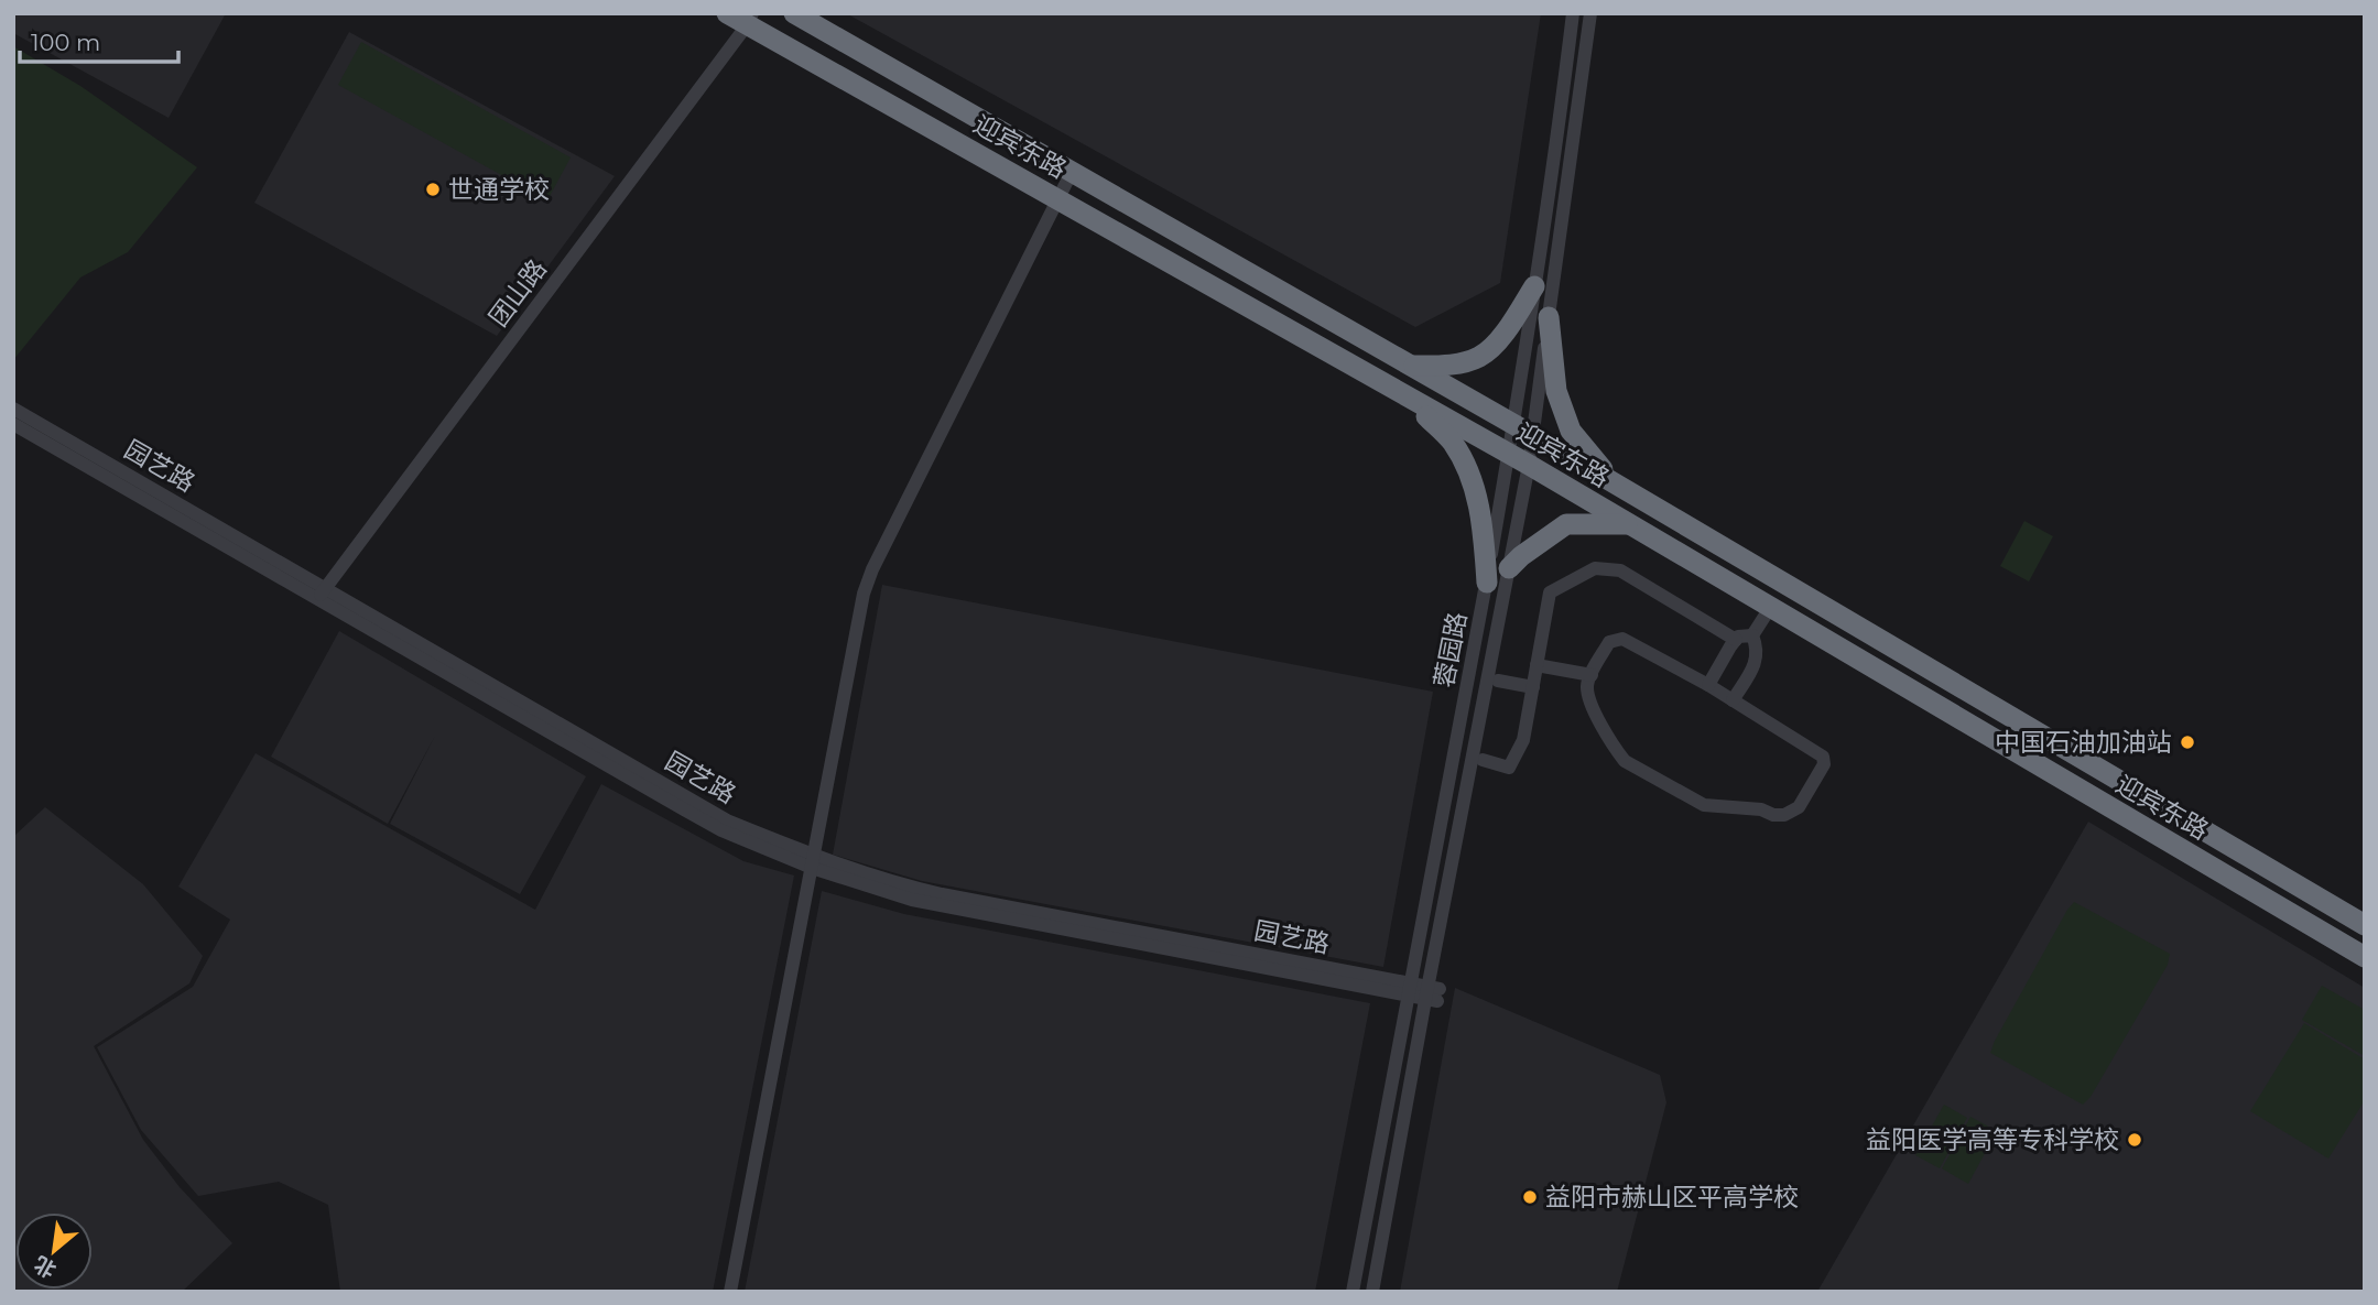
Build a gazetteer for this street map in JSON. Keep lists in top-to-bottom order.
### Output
{
  "streets": {
    "highway": ["迎宾东路"],
    "street": ["团山路", "园艺路", "蓉园路"]
  },
  "crossings": [
    ["迎宾东路", "团山路"],
    ["迎宾东路", "蓉园路"],
    ["团山路", "园艺路"],
    ["园艺路", "蓉园路"]
  ],
  "places": [
    "世通学校",
    "中国石油加油站",
    "益阳医学高等专科学校",
    "益阳市赫山区平高学校"
  ],
  "scale_bar": "100 m",
  "north": "bottom left"
}
